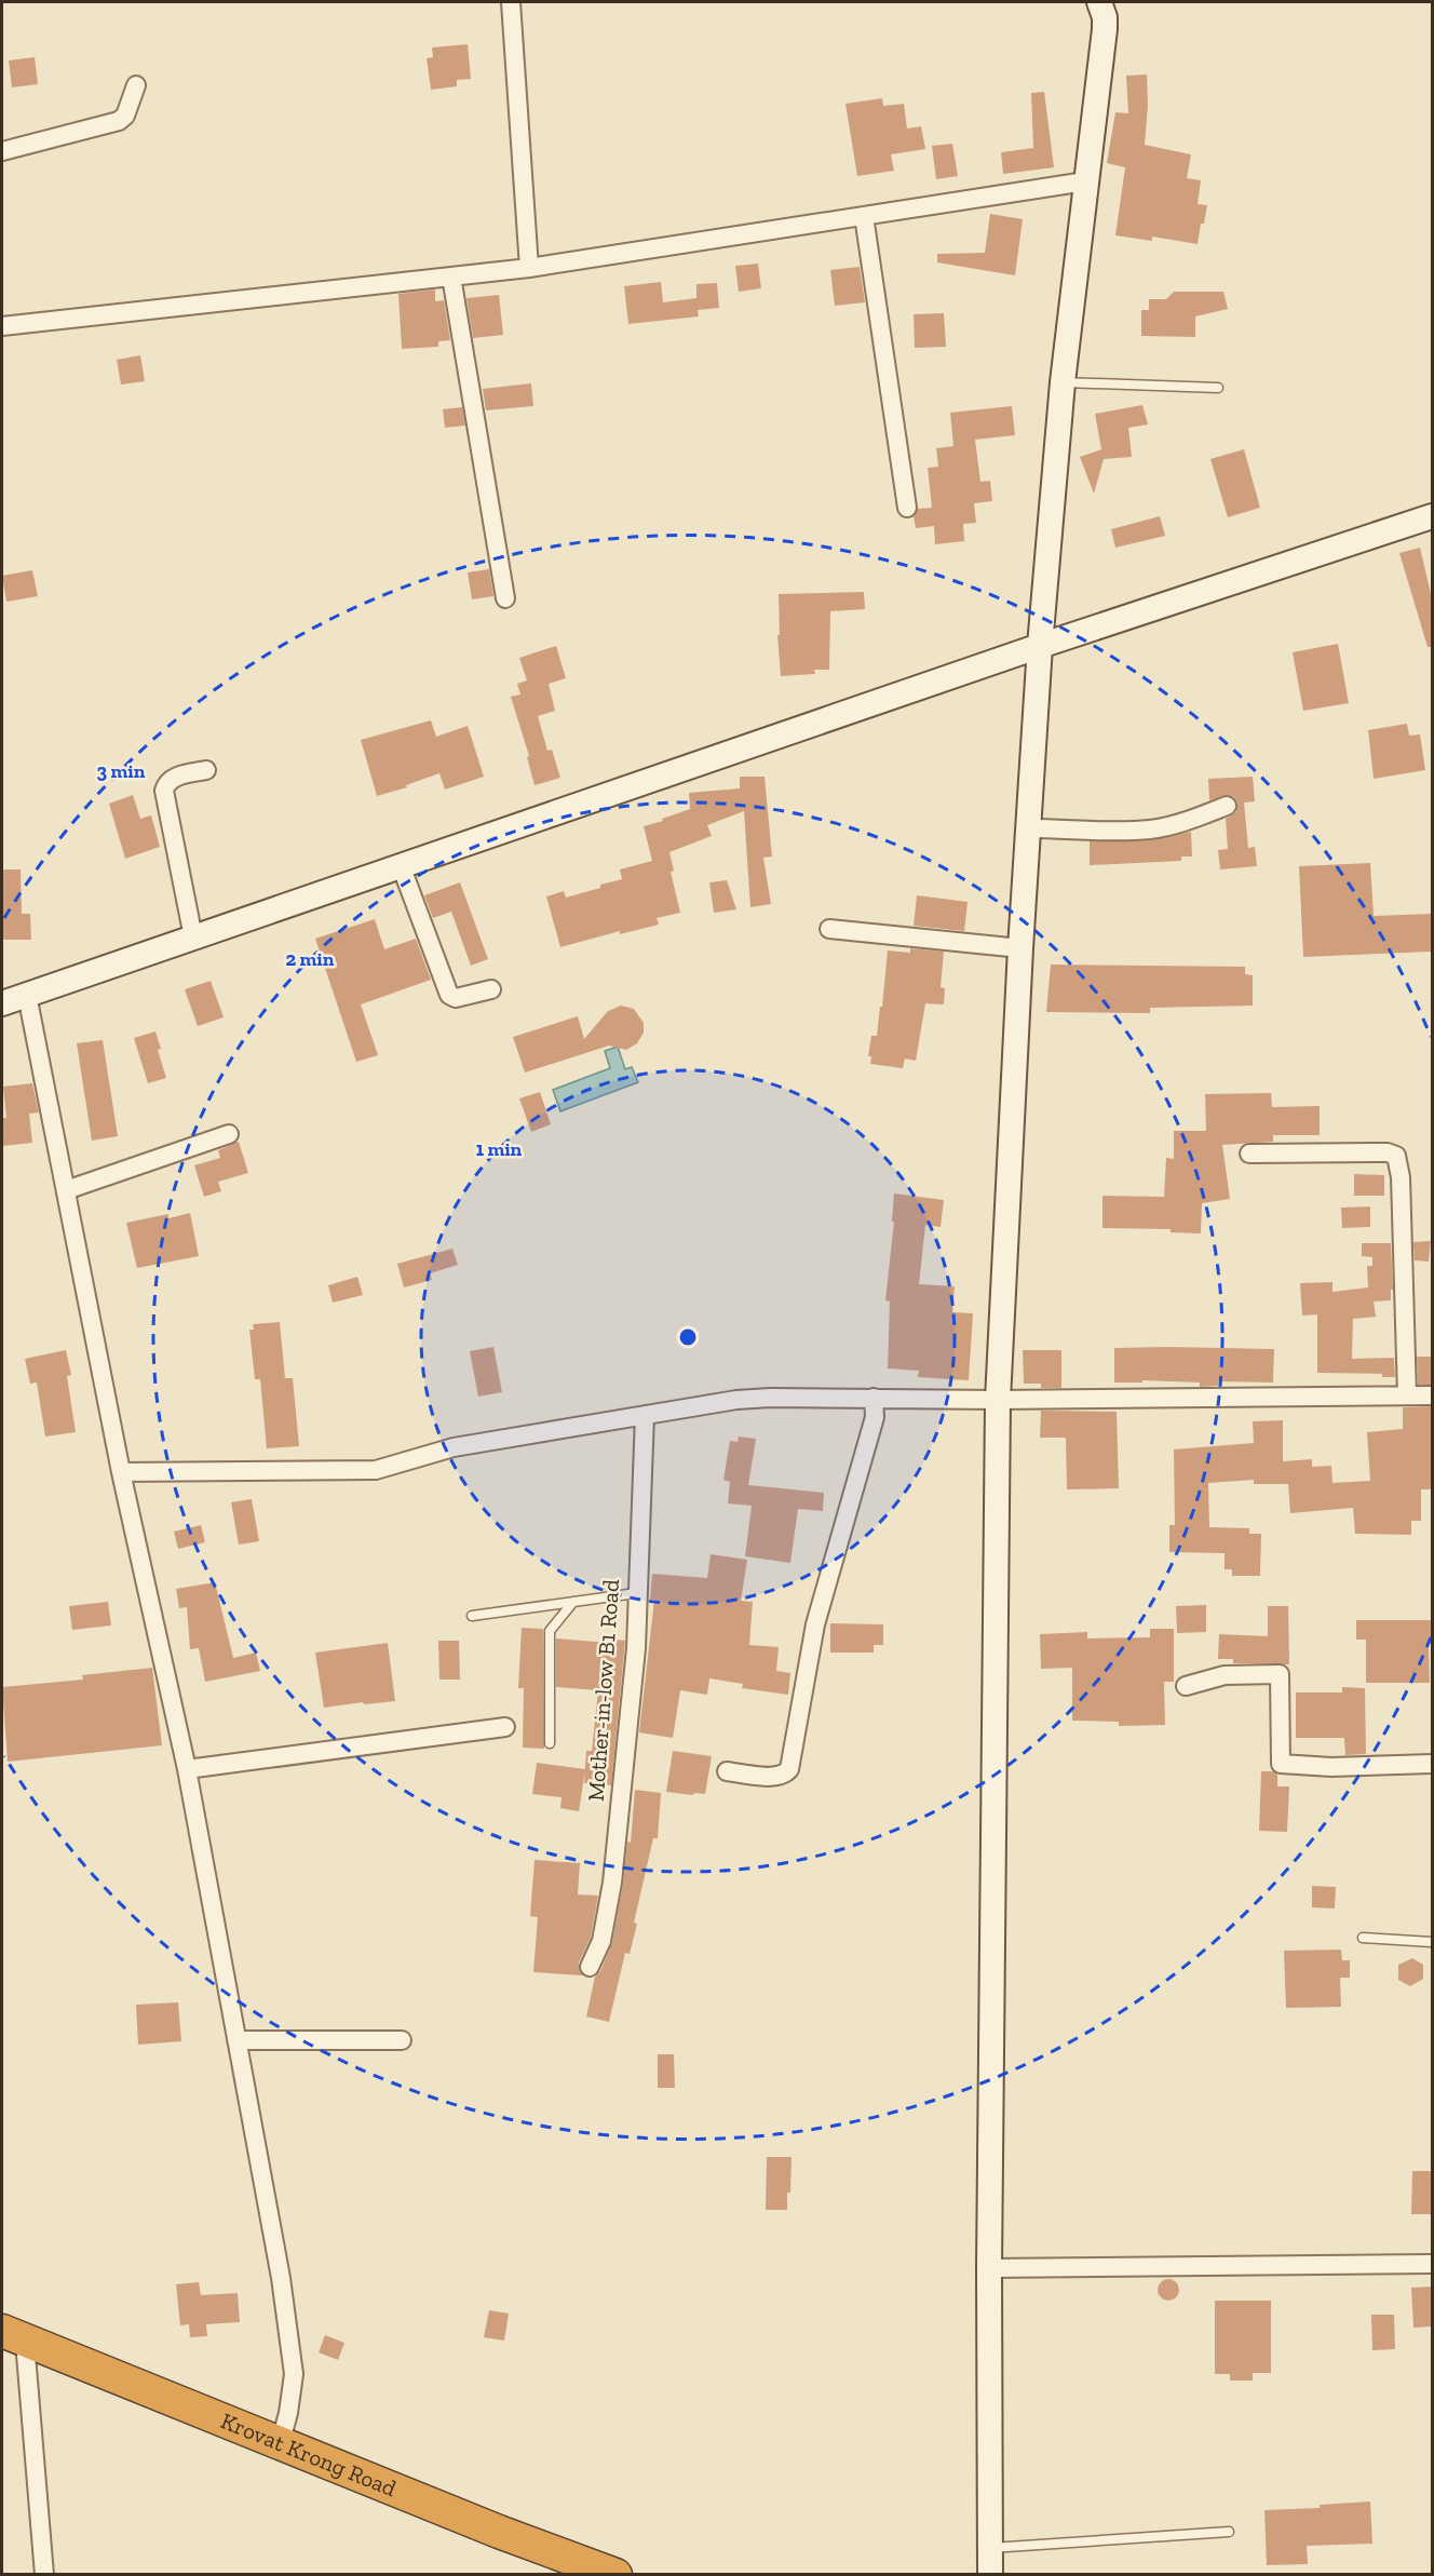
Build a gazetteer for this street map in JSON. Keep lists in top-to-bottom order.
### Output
{
  "streets": {
    "highway": ["Krovat Krong Road"],
    "street": ["Mother-in-low B1 Road"]
  },
  "rings": ["3 min", "2 min", "1 min"]
}
